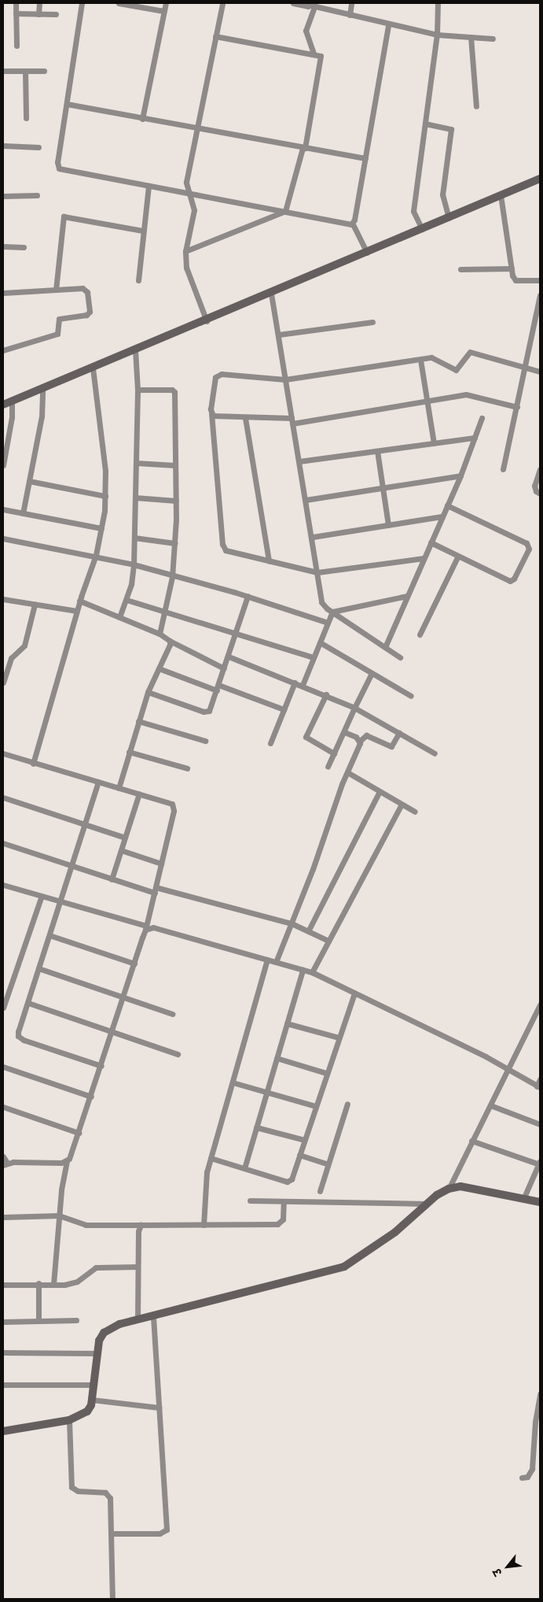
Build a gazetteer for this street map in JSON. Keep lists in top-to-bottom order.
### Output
{
  "north": "bottom left"
}
